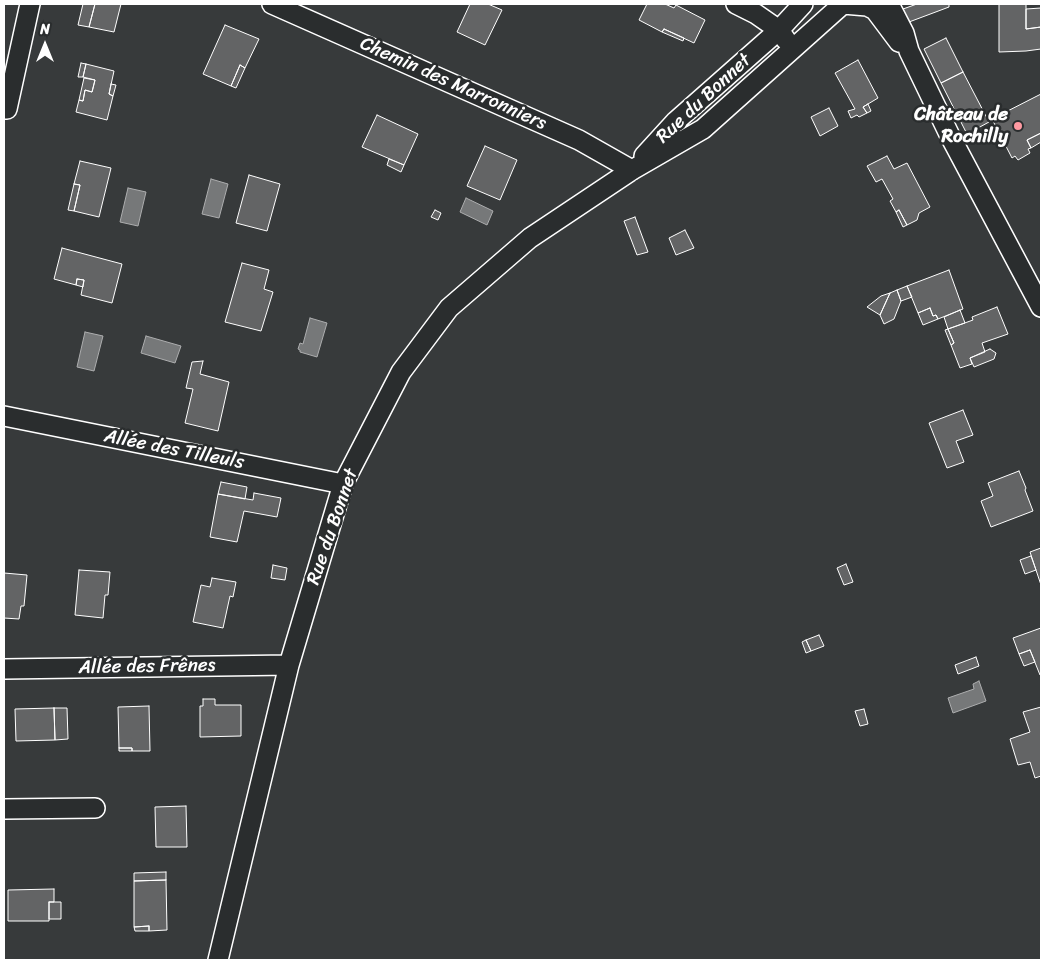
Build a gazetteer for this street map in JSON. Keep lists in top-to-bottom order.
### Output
{
  "streets": {
    "street": [
      "Chemin des Marronniers",
      "Rue du Bonnet",
      "Allée des Tilleuls",
      "Allée des Frênes"
    ]
  },
  "crossings": [
    ["Chemin des Marronniers", "Rue du Bonnet"],
    ["Rue du Bonnet", "Allée des Tilleuls"],
    ["Rue du Bonnet", "Allée des Frênes"]
  ],
  "places": ["Château de Rochilly"],
  "north": "top"
}
